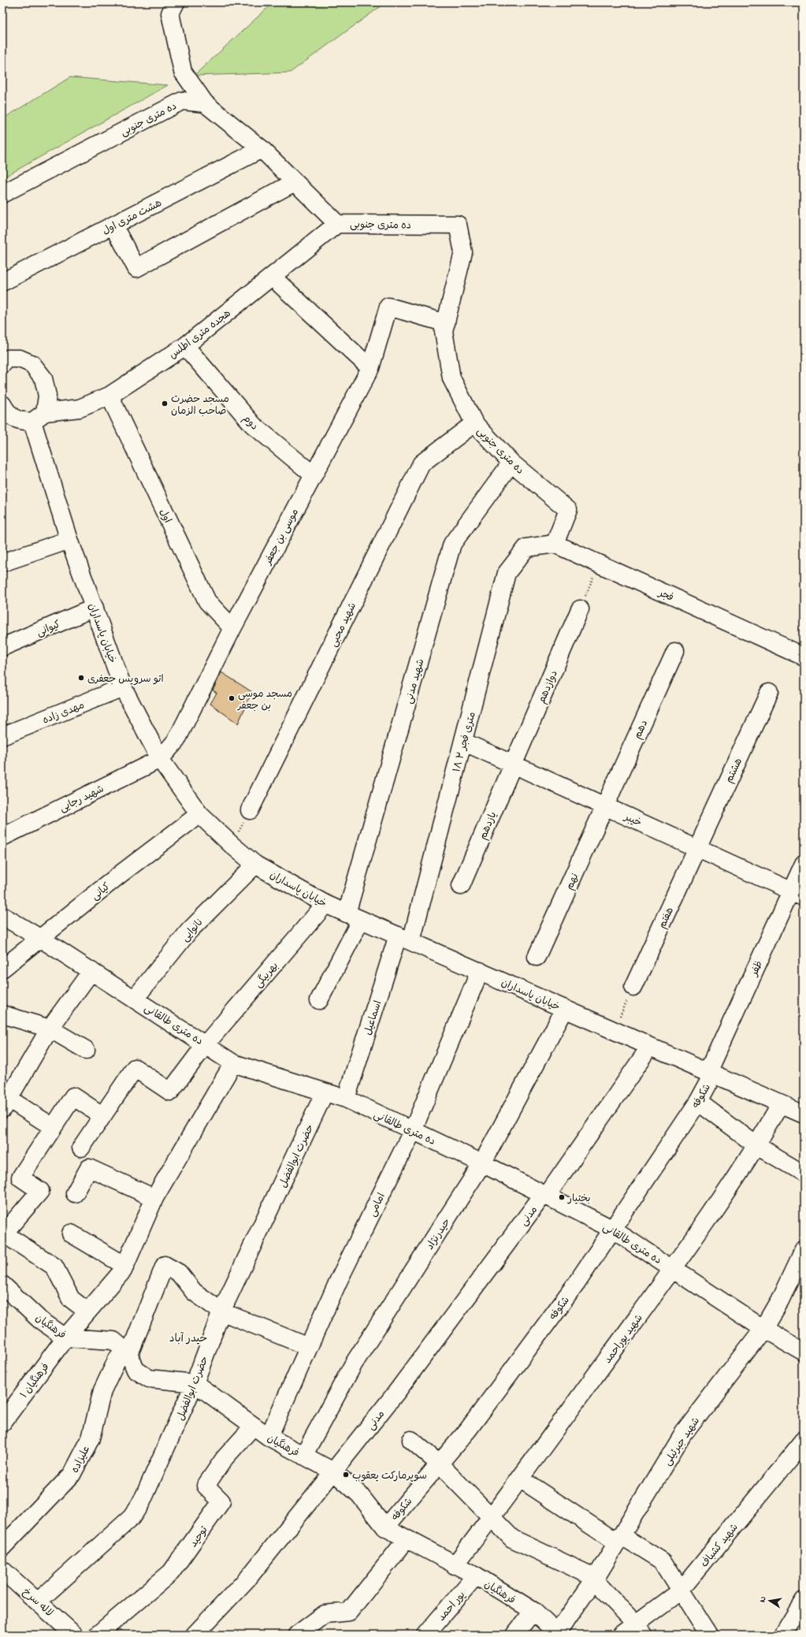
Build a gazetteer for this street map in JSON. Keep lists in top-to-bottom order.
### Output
{
  "streets": {
    "main road": [
      "ده متری جنوبی",
      "هشت متری اول",
      "هجده متری اطلس",
      "دوم",
      "اول",
      "موسی بن جعفر",
      "فجر",
      "شهید محبی",
      "کیوانی",
      "خیابان پاسداران",
      "شهید مدنی",
      "دوازدهم",
      "مهدی زاده",
      "دهم",
      "۱۸ متری فجر ۲",
      "هشتم",
      "شهید رجایی",
      "خیبر",
      "یازدهم",
      "نهم",
      "کیانی",
      "هفتم",
      "نانوایی",
      "ظفر",
      "بهربیگی",
      "اسماعیل",
      "ده متری طالقانی",
      "شکوفه",
      "حضرت ابوالفضل",
      "امامی",
      "مدنی",
      "حیدرنژاد",
      "فرهنگیان",
      "شهید پوراحمد",
      "فرهنگیان ۱",
      "شهید جبرئیلی",
      "علیزاده",
      "توحید",
      "شهید کشباف",
      "لاله سرخ",
      "پور احمد"
    ]
  },
  "crossings": [
    ["ده متری جنوبی", "هشت متری اول"],
    ["ده متری جنوبی", "هجده متری اطلس"],
    ["ده متری جنوبی", "موسی بن جعفر"],
    ["ده متری جنوبی", "فجر"],
    ["ده متری جنوبی", "شهید محبی"],
    ["ده متری جنوبی", "شهید مدنی"],
    ["ده متری جنوبی", "۱۸ متری فجر ۲"],
    ["هجده متری اطلس", "دوم"],
    ["هجده متری اطلس", "اول"],
    ["هجده متری اطلس", "خیابان پاسداران"],
    ["دوم", "موسی بن جعفر"],
    ["اول", "موسی بن جعفر"],
    ["موسی بن جعفر", "خیابان پاسداران"],
    ["موسی بن جعفر", "شهید رجایی"],
    ["فجر", "۱۸ متری فجر ۲"],
    ["کیوانی", "خیابان پاسداران"],
    ["خیابان پاسداران", "شهید مدنی"],
    ["خیابان پاسداران", "مهدی زاده"],
    ["خیابان پاسداران", "۱۸ متری فجر ۲"],
    ["خیابان پاسداران", "شهید رجایی"],
    ["خیابان پاسداران", "کیانی"],
    ["خیابان پاسداران", "نانوایی"],
    ["خیابان پاسداران", "ظفر"],
    ["خیابان پاسداران", "بهربیگی"],
    ["خیابان پاسداران", "اسماعیل"],
    ["خیابان پاسداران", "شکوفه"],
    ["خیابان پاسداران", "امامی"],
    ["خیابان پاسداران", "مدنی"],
    ["خیابان پاسداران", "حیدرنژاد"],
    ["خیابان پاسداران", "شهید پوراحمد"],
    ["دوازدهم", "خیبر"],
    ["دوازدهم", "یازدهم"],
    ["دهم", "خیبر"],
    ["دهم", "نهم"],
    ["۱۸ متری فجر ۲", "خیبر"],
    ["۱۸ متری فجر ۲", "اسماعیل"],
    ["هشتم", "خیبر"],
    ["هشتم", "هفتم"],
    ["خیبر", "یازدهم"],
    ["خیبر", "نهم"],
    ["خیبر", "هفتم"],
    ["خیبر", "ظفر"],
    ["کیانی", "ده متری طالقانی"],
    ["نانوایی", "ده متری طالقانی"],
    ["ظفر", "شکوفه"],
    ["بهربیگی", "ده متری طالقانی"],
    ["اسماعیل", "ده متری طالقانی"],
    ["ده متری طالقانی", "شکوفه"],
    ["ده متری طالقانی", "حضرت ابوالفضل"],
    ["ده متری طالقانی", "امامی"],
    ["ده متری طالقانی", "مدنی"],
    ["ده متری طالقانی", "حیدرنژاد"],
    ["ده متری طالقانی", "شهید پوراحمد"],
    ["ده متری طالقانی", "فرهنگیان ۱"],
    ["ده متری طالقانی", "شهید جبرئیلی"],
    ["شکوفه", "فرهنگیان"],
    ["حضرت ابوالفضل", "فرهنگیان"],
    ["حضرت ابوالفضل", "علیزاده"],
    ["حضرت ابوالفضل", "لاله سرخ"],
    ["امامی", "فرهنگیان"],
    ["مدنی", "فرهنگیان"],
    ["حیدرنژاد", "فرهنگیان"],
    ["فرهنگیان", "شهید پوراحمد"],
    ["فرهنگیان", "فرهنگیان ۱"],
    ["فرهنگیان", "شهید جبرئیلی"],
    ["فرهنگیان", "علیزاده"],
    ["فرهنگیان", "توحید"],
    ["فرهنگیان", "پور احمد"]
  ],
  "districts": ["حیدر آباد"],
  "places": [
    "مسجد حضرت صاحب الزمان",
    "اتو سرویس جعفری",
    "مسجد موسی بن جعفر",
    "بختیار",
    "سوپرمارکت یعقوب"
  ],
  "north": "left"
}
